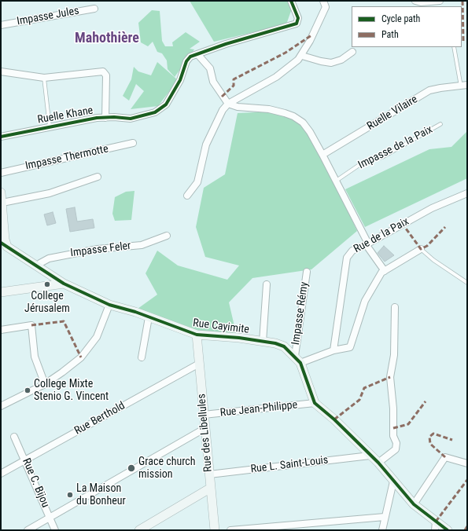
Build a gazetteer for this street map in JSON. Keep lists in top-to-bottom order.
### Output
{
  "streets": {
    "street": [
      "Impasse Jules",
      "Ruelle Vilaire",
      "Ruelle Khane",
      "Impasse Thermotte",
      "Rue de la Paix",
      "Impasse Feler",
      "Impasse Rémy",
      "Rue Cayimite",
      "Rue Jean-Philippe",
      "Rue Berthold",
      "Rue des Libellules",
      "Rue L. Saint-Louis",
      "Rue C. Bijou"
    ],
    "lane": ["Impasse de la Paix"]
  },
  "crossings": [
    ["Impasse Feler", "Rue Cayimite"],
    ["Impasse Rémy", "Rue Cayimite"],
    ["Rue Cayimite", "Rue des Libellules"],
    ["Rue Jean-Philippe", "Rue des Libellules"],
    ["Rue Berthold", "Rue des Libellules"],
    ["Rue Berthold", "Rue C. Bijou"],
    ["Rue des Libellules", "Rue L. Saint-Louis"]
  ],
  "districts": ["Mahothière"],
  "places": [
    "College Jérusalem",
    "College Mixte Stenio G. Vincent",
    "Grace church mission",
    "La Maison du Bonheur"
  ],
  "legend": ["Cycle path", "Path"]
}
